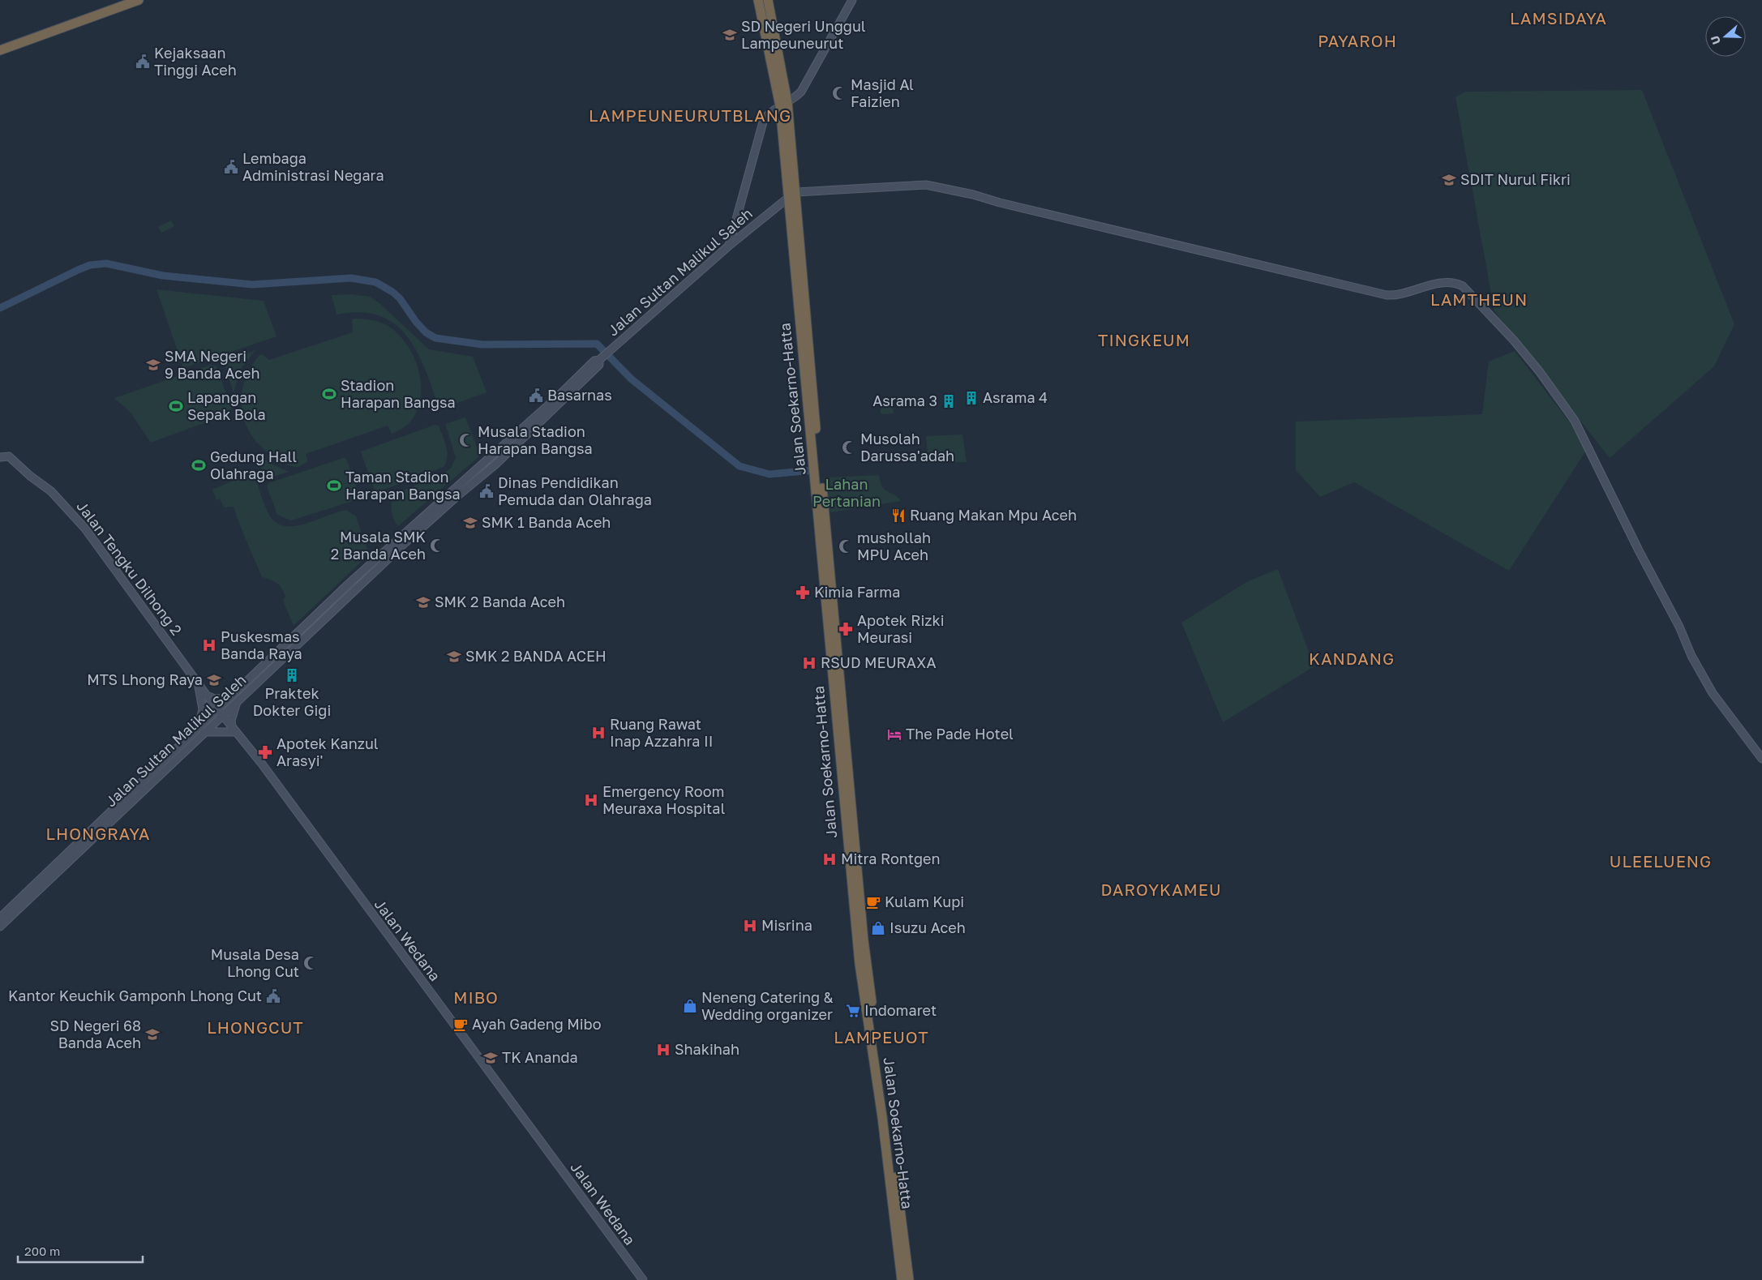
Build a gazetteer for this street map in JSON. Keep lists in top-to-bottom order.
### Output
{
  "streets": {
    "highway": ["Jalan Soekarno-Hatta"],
    "main road": ["Jalan Sultan Malikul Saleh", "Jalan Tengku Dilhong 2", "Jalan Wedana"]
  },
  "crossings": [
    ["Jalan Sultan Malikul Saleh", "Jalan Soekarno-Hatta"],
    ["Jalan Sultan Malikul Saleh", "Jalan Tengku Dilhong 2"],
    ["Jalan Sultan Malikul Saleh", "Jalan Wedana"],
    ["Jalan Tengku Dilhong 2", "Jalan Wedana"]
  ],
  "districts": [
    "LAMSIDAYA",
    "PAYAROH",
    "LAMPEUNEURUTBLANG",
    "LAMTHEUN",
    "TINGKEUM",
    "KANDANG",
    "LHONGRAYA",
    "ULEELUENG",
    "DAROYKAMEU",
    "MIBO",
    "LHONGCUT",
    "LAMPEUOT"
  ],
  "parks": ["Lahan Pertanian"],
  "places": {
    "school or university": [
      "SD Negeri Unggul Lampeuneurut",
      "SDIT Nurul Fikri",
      "SMA Negeri 9 Banda Aceh",
      "SMK 1 Banda Aceh",
      "SMK 2 Banda Aceh",
      "SMK 2 BANDA ACEH",
      "MTS Lhong Raya",
      "SD Negeri 68 Banda Aceh",
      "TK Ananda"
    ],
    "public building": [
      "Kejaksaan Tinggi Aceh",
      "Lembaga Administrasi Negara",
      "Basarnas",
      "Dinas Pendidikan Pemuda dan Olahraga",
      "Kantor Keuchik Gamponh Lhong Cut"
    ],
    "mosque": [
      "Masjid Al Faizien",
      "Musala Stadion Harapan Bangsa",
      "Musolah Darussa'adah",
      "Musala SMK 2 Banda Aceh",
      "mushollah MPU Aceh",
      "Musala Desa Lhong Cut"
    ],
    "sports": [
      "Stadion Harapan Bangsa",
      "Lapangan Sepak Bola",
      "Gedung Hall Olahraga",
      "Taman Stadion Harapan Bangsa"
    ],
    "building": ["Asrama 4", "Asrama 3", "Praktek Dokter Gigi"],
    "restaurant": ["Ruang Makan Mpu Aceh"],
    "pharmacy": ["Kimia Farma", "Apotek Rizki Meurasi", "Apotek Kanzul Arasyi'"],
    "hospital": [
      "Puskesmas Banda Raya",
      "RSUD MEURAXA",
      "Ruang Rawat Inap Azzahra II",
      "Emergency Room Meuraxa Hospital",
      "Mitra Rontgen",
      "Misrina",
      "Shakihah"
    ],
    "hotel": ["The Pade Hotel"],
    "cafe": ["Kulam Kupi", "Ayah Gadeng Mibo"],
    "shop": ["Isuzu Aceh", "Neneng Catering & Wedding organizer"],
    "supermarket": ["Indomaret"]
  },
  "scale_bar": "200 m",
  "north": "left"
}
